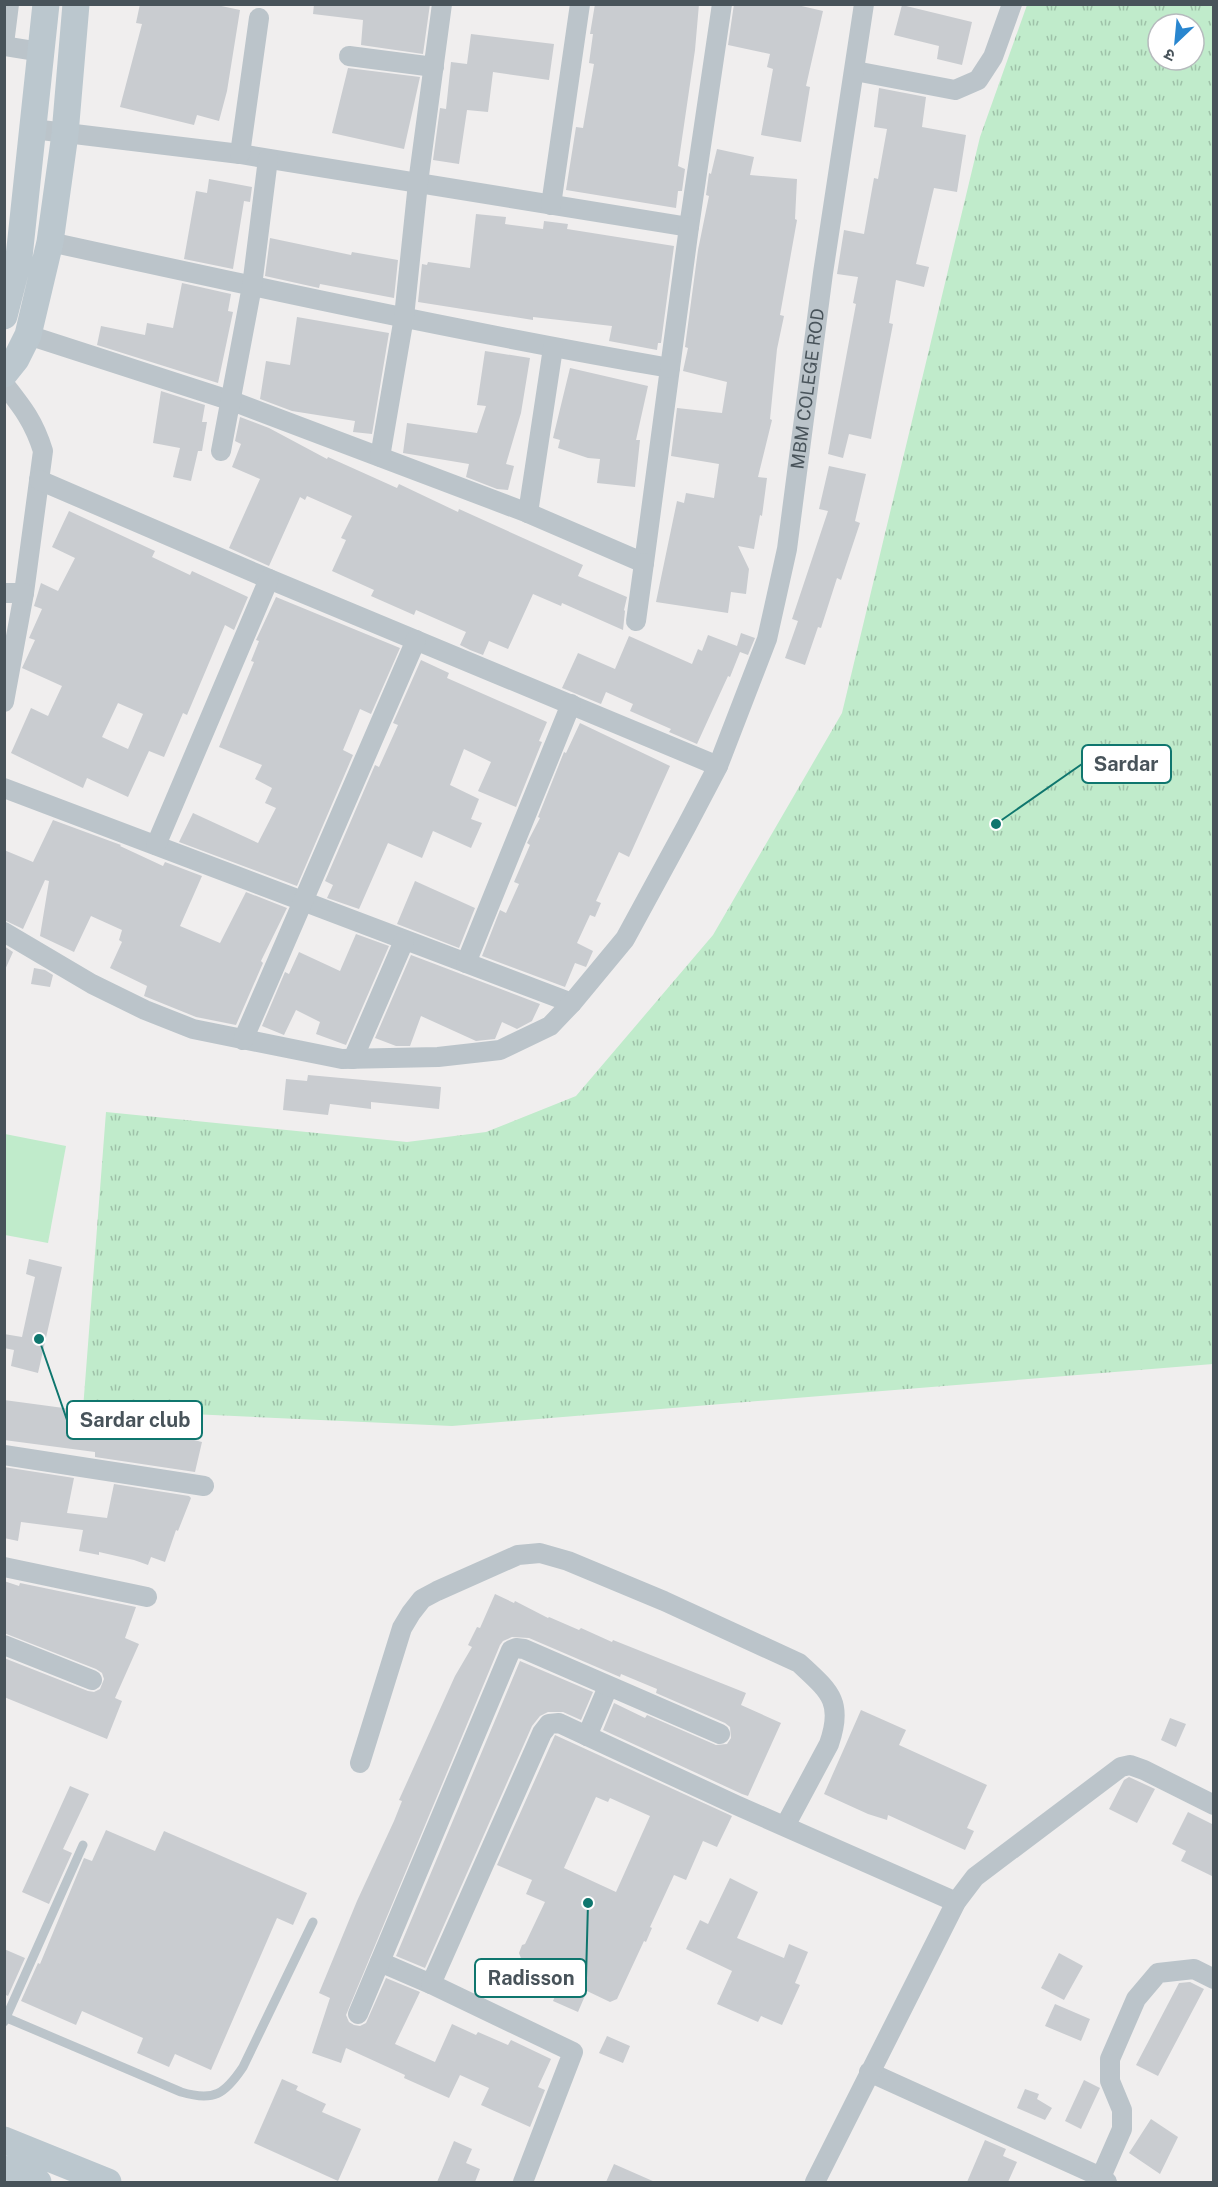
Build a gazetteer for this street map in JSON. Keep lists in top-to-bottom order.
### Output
{
  "streets": {
    "street": ["MBM COLEGE ROD"]
  },
  "places": ["Sardar", "Sardar club", "Radisson"],
  "north": "bottom left"
}
